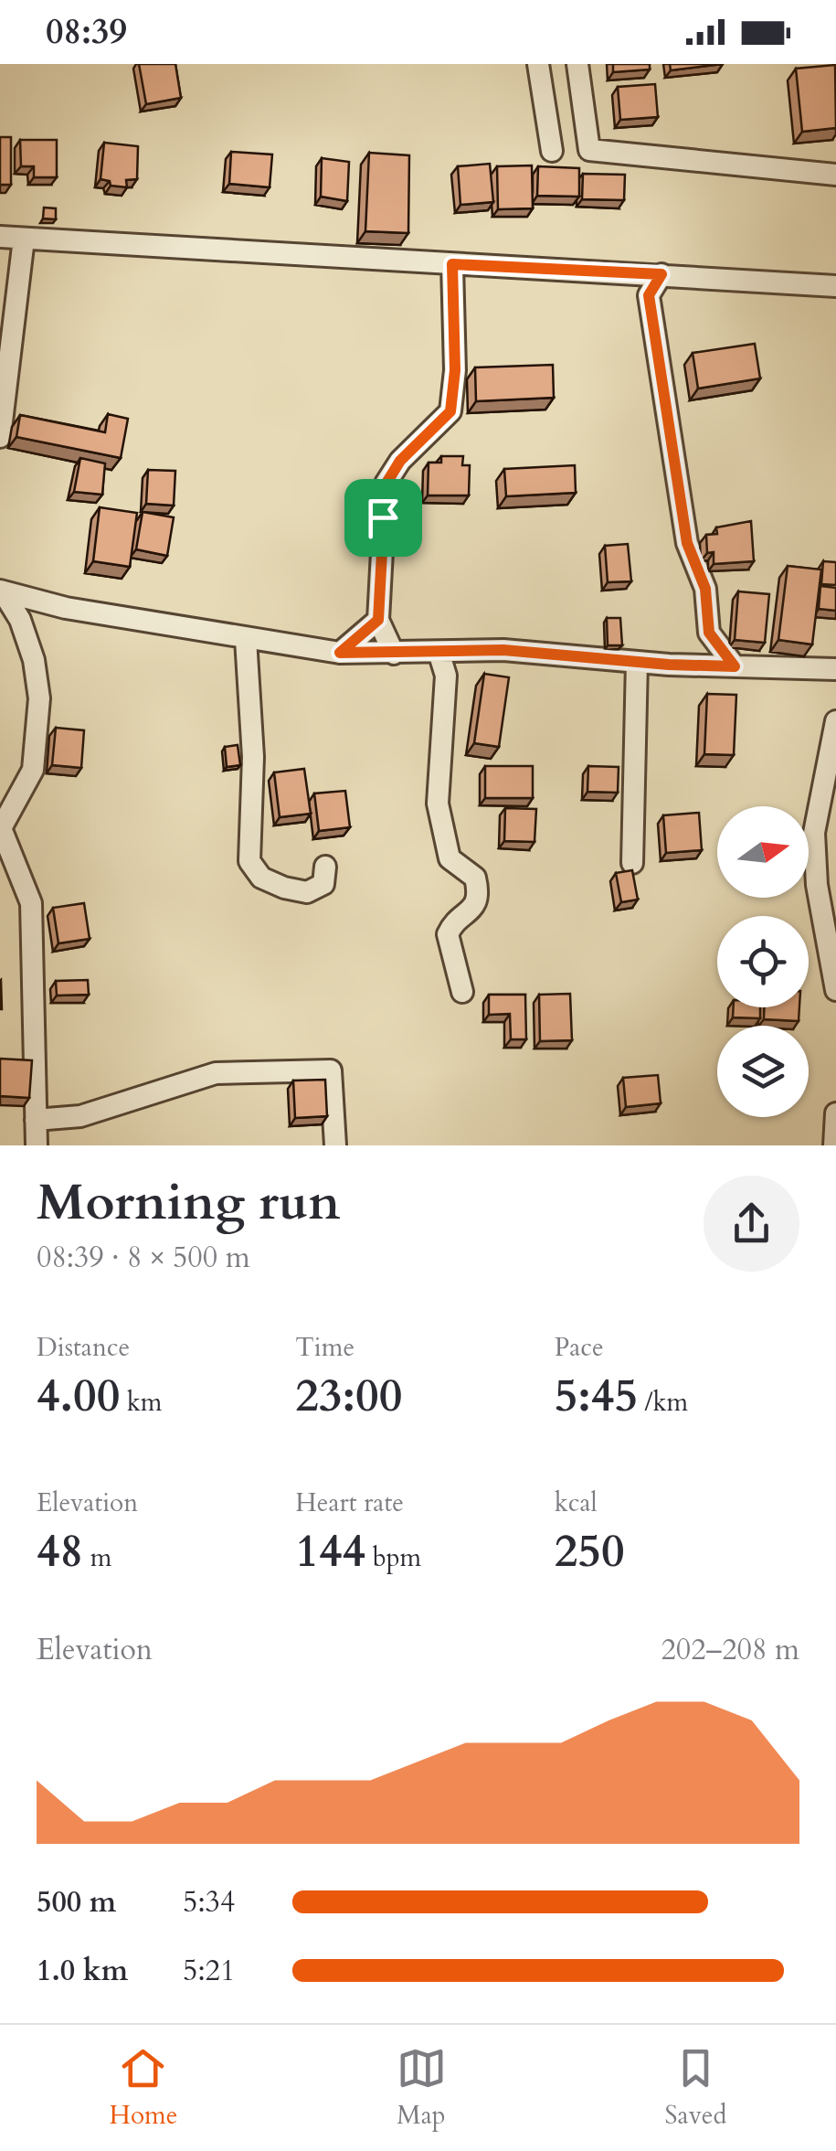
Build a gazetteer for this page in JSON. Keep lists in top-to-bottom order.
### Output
{
  "north": "right",
  "page": {
    "status": "08:39",
    "heading": ["Morning run", "08:39 · 8 × 500 m"],
    "stats": [
      ["Distance", "4.00 km"],
      ["Time", "23:00"],
      ["Pace", "5:45 /km"],
      ["Elevation", "48 m"],
      ["Heart rate", "144 bpm"],
      ["kcal", "250"]
    ],
    "chart": ["Elevation", "202–208 m"],
    "list": [
      {
        "name": "500 m",
        "note": "5:34"
      },
      {
        "name": "1.0 km",
        "note": "5:21"
      }
    ],
    "tabs": ["Home", "Map", "Saved"]
  }
}
